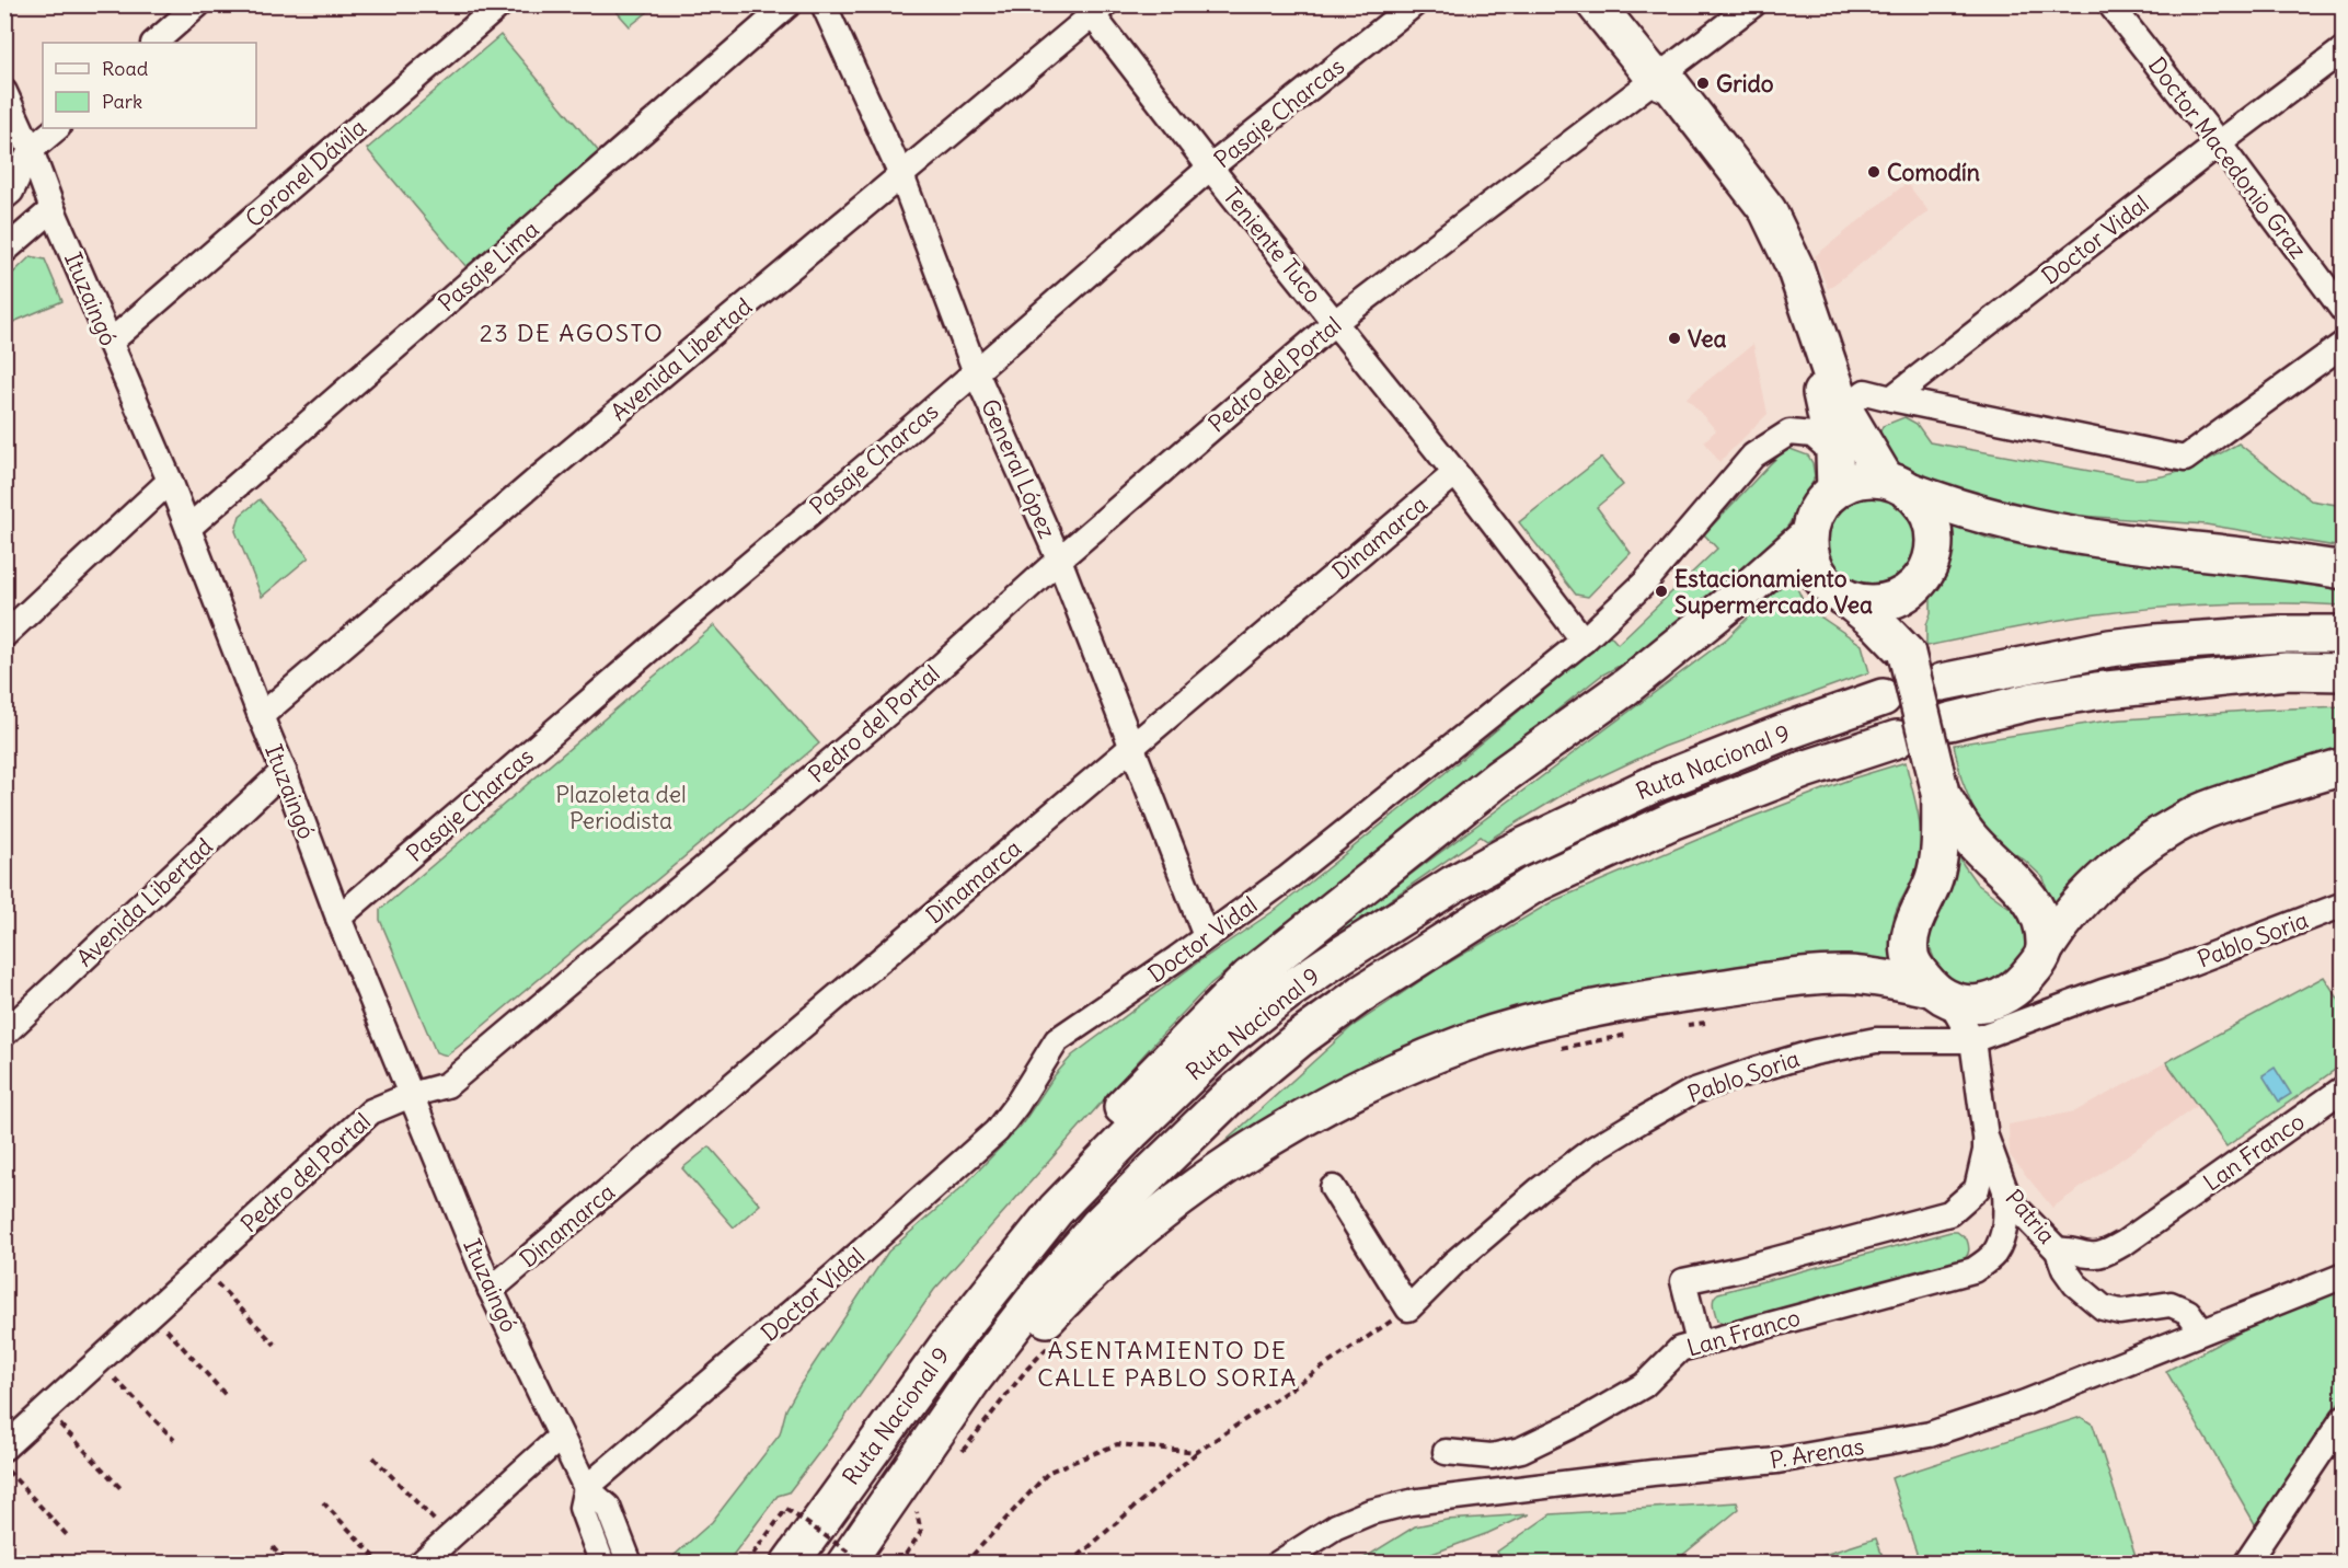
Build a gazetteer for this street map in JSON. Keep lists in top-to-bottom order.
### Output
{
  "streets": {
    "main road": ["Ruta Nacional 9"],
    "street": [
      "Pasaje Charcas",
      "Doctor Macedonio Graz",
      "Coronel Dávila",
      "Doctor Vidal",
      "Teniente Tuco",
      "Pasaje Lima",
      "Ituzaingó",
      "Avenida Libertad",
      "Pedro del Portal",
      "General López",
      "Dinamarca",
      "Pablo Soria",
      "Lan Franco",
      "Patria",
      "P. Arenas"
    ]
  },
  "crossings": [
    ["Pasaje Charcas", "Teniente Tuco"],
    ["Pasaje Charcas", "Ituzaingó"],
    ["Pasaje Charcas", "General López"],
    ["Doctor Macedonio Graz", "Doctor Vidal"],
    ["Coronel Dávila", "Ituzaingó"],
    ["Doctor Vidal", "Teniente Tuco"],
    ["Doctor Vidal", "Ituzaingó"],
    ["Doctor Vidal", "General López"],
    ["Teniente Tuco", "Avenida Libertad"],
    ["Teniente Tuco", "Pedro del Portal"],
    ["Teniente Tuco", "Dinamarca"],
    ["Pasaje Lima", "Ituzaingó"],
    ["Ituzaingó", "Avenida Libertad"],
    ["Ituzaingó", "Pedro del Portal"],
    ["Ituzaingó", "Dinamarca"],
    ["Avenida Libertad", "General López"],
    ["Pedro del Portal", "General López"],
    ["General López", "Dinamarca"],
    ["Pablo Soria", "Patria"],
    ["Lan Franco", "Patria"],
    ["Patria", "P. Arenas"]
  ],
  "districts": ["23 DE AGOSTO", "ASENTAMIENTO DE CALLE PABLO SORIA"],
  "parks": ["Plazoleta del Periodista"],
  "places": [
    "Grido",
    "Comodín",
    "Vea",
    "Estacionamiento Supermercado Vea"
  ],
  "legend": ["Road", "Park"]
}
